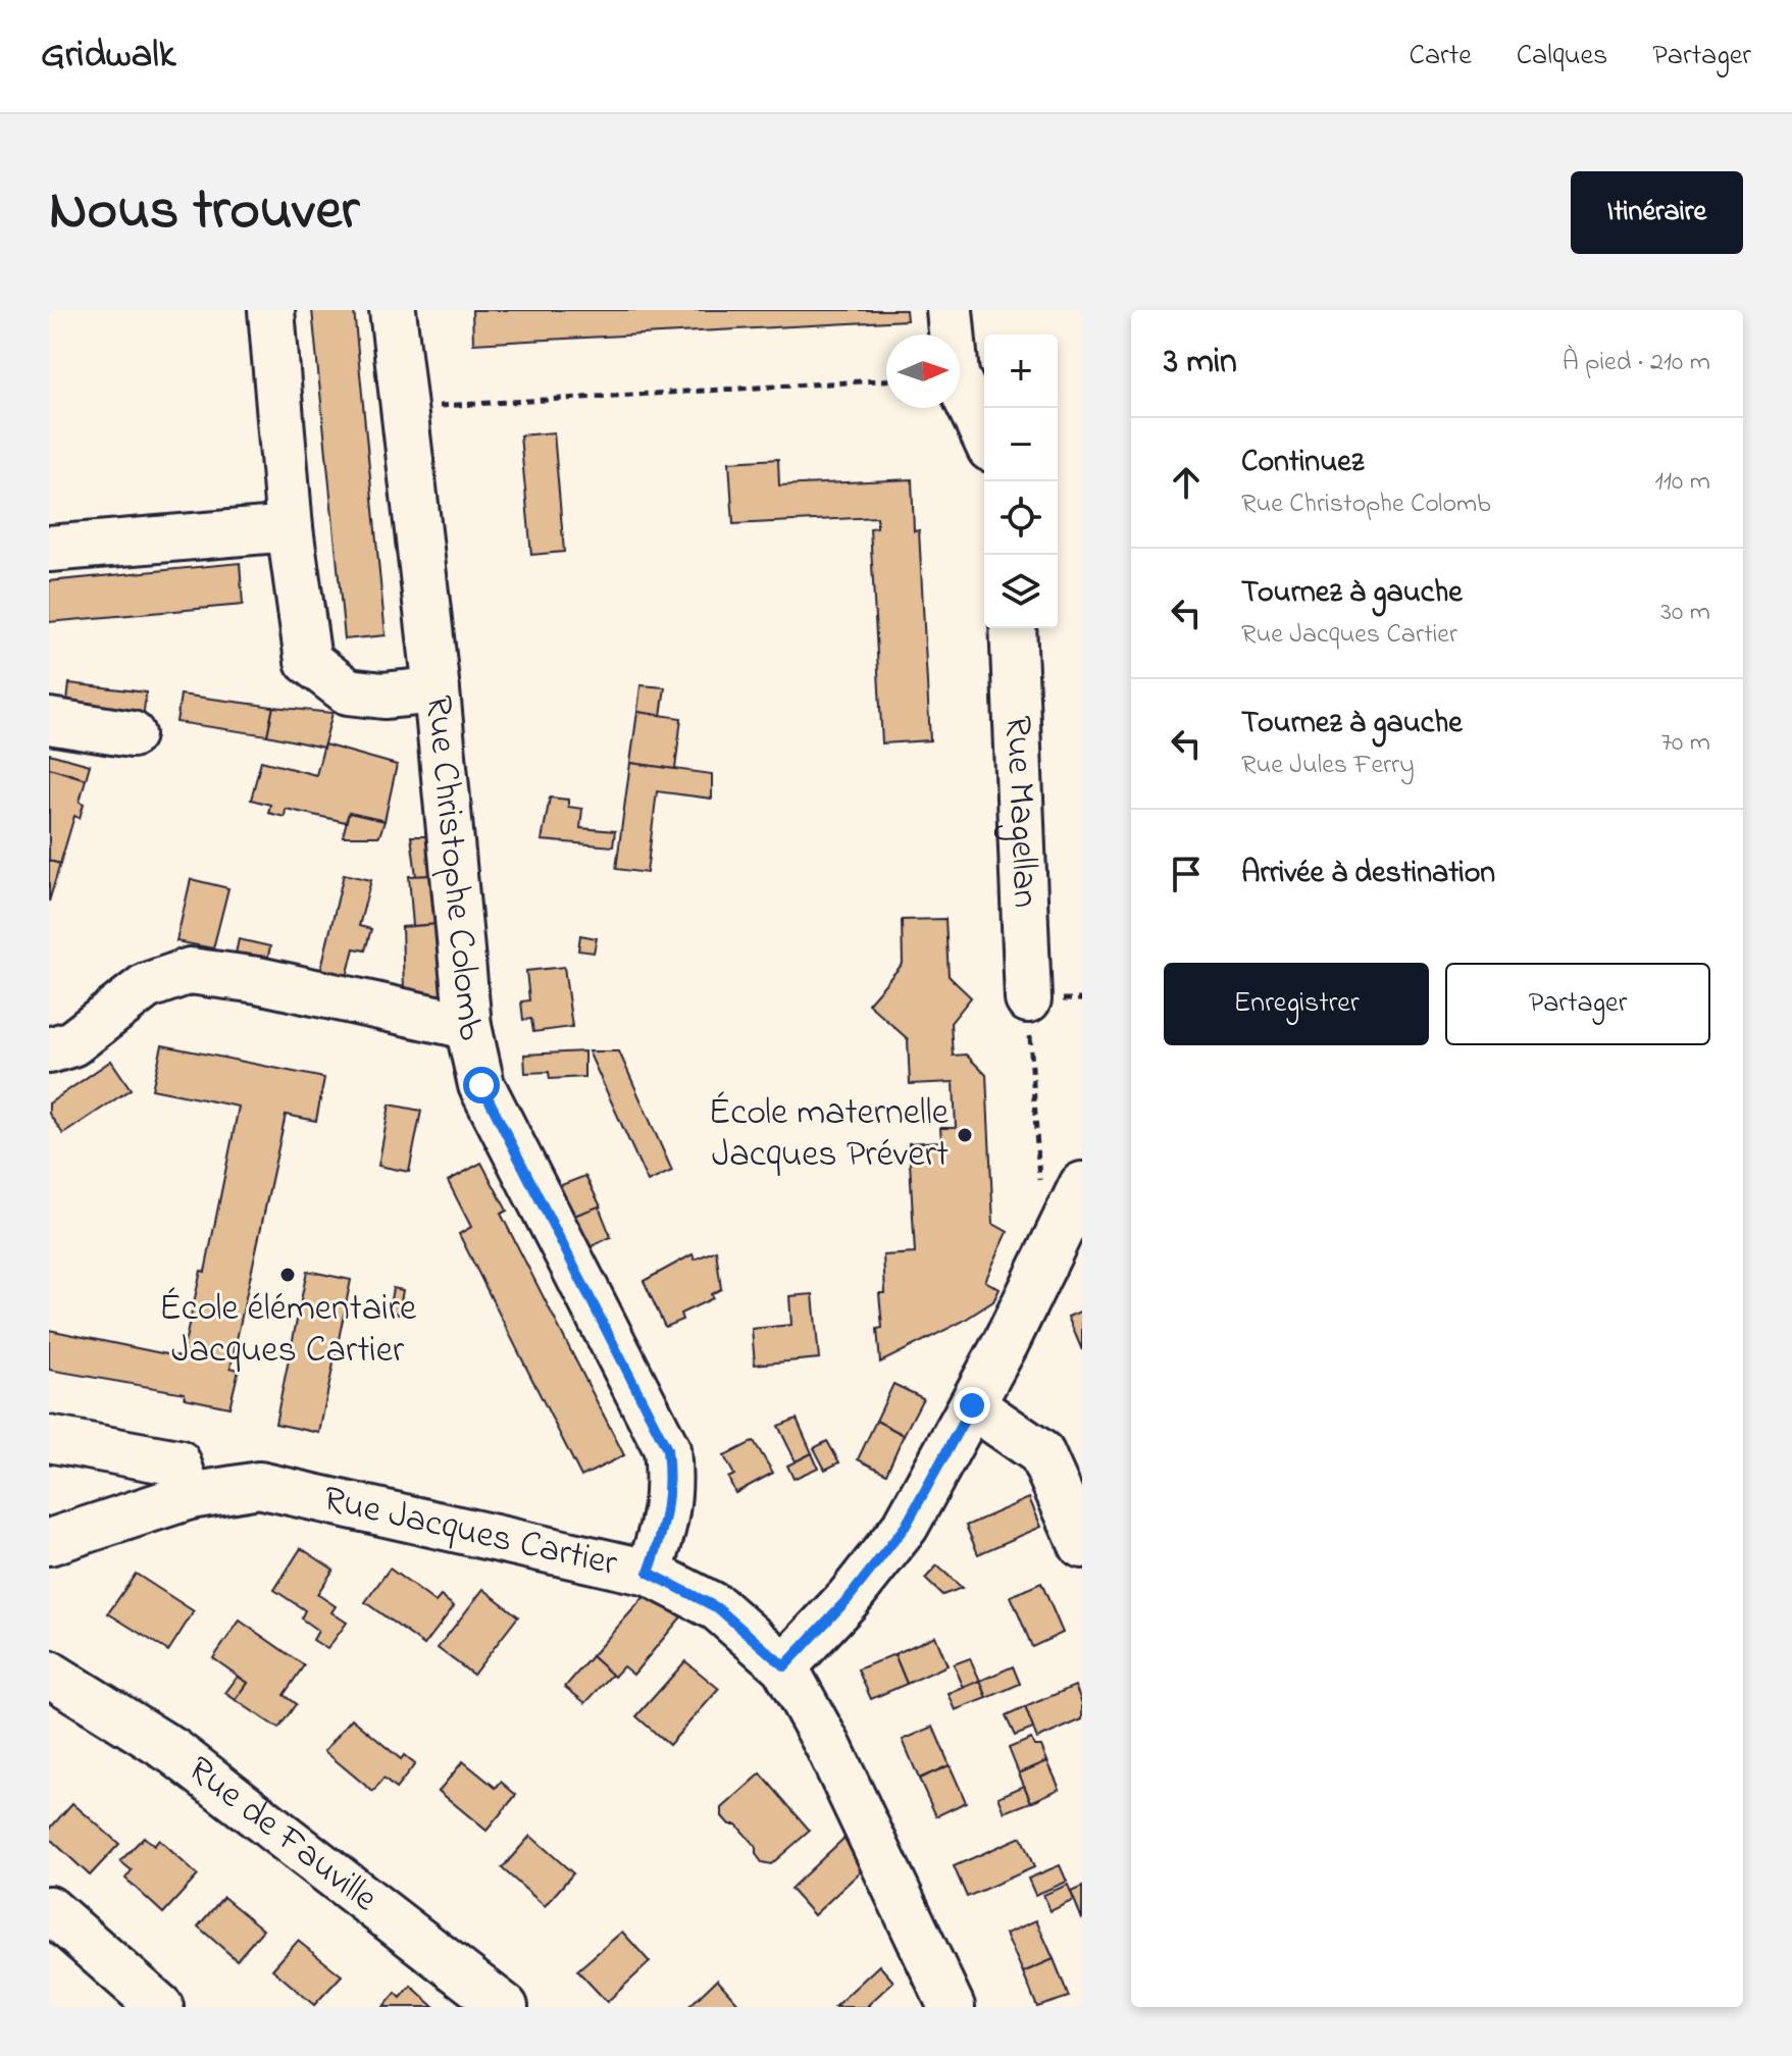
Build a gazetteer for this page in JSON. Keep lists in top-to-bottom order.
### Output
{
  "streets": {
    "street": [
      "Rue Magellan",
      "Rue Christophe Colomb",
      "Rue Jacques Cartier",
      "Rue de Fauville"
    ]
  },
  "crossings": [
    ["Rue Christophe Colomb", "Rue Jacques Cartier"]
  ],
  "places": ["École maternelle Jacques Prévert", "École élémentaire Jacques Cartier"],
  "north": "right",
  "page": {
    "header": "Gridwalk",
    "nav": ["Carte", "Calques", "Partager"],
    "title": "Nous trouver",
    "buttons": [
      "Itinéraire",
      ["Enregistrer", "Partager"]
    ],
    "heading": ["3 min", "À pied · 210 m"],
    "map_buttons": ["+", "−"],
    "list": [
      ["Continuez", "Rue Christophe Colomb", "110 m"],
      ["Tournez à gauche", "Rue Jacques Cartier", "30 m"],
      ["Tournez à gauche", "Rue Jules Ferry", "70 m"],
      "Arrivée à destination"
    ]
  }
}
